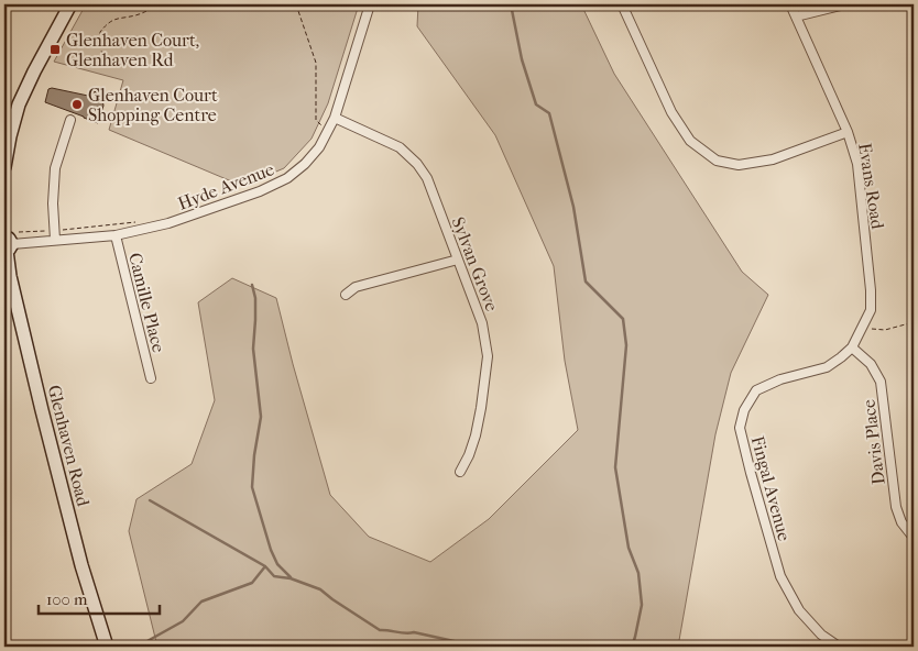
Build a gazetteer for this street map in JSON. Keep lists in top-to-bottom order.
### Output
{
  "streets": {
    "main road": ["Glenhaven Road"],
    "street": [
      "Hyde Avenue",
      "Evans Road",
      "Sylvan Grove",
      "Camille Place",
      "Davis Place",
      "Fingal Avenue"
    ]
  },
  "crossings": [
    ["Hyde Avenue", "Sylvan Grove"],
    ["Hyde Avenue", "Camille Place"],
    ["Hyde Avenue", "Glenhaven Road"],
    ["Evans Road", "Davis Place"],
    ["Evans Road", "Fingal Avenue"],
    ["Davis Place", "Fingal Avenue"]
  ],
  "places": {
    "transit": ["Glenhaven Court, Glenhaven Rd"],
    "other": ["Glenhaven Court Shopping Centre"]
  },
  "scale_bar": "100 m"
}
